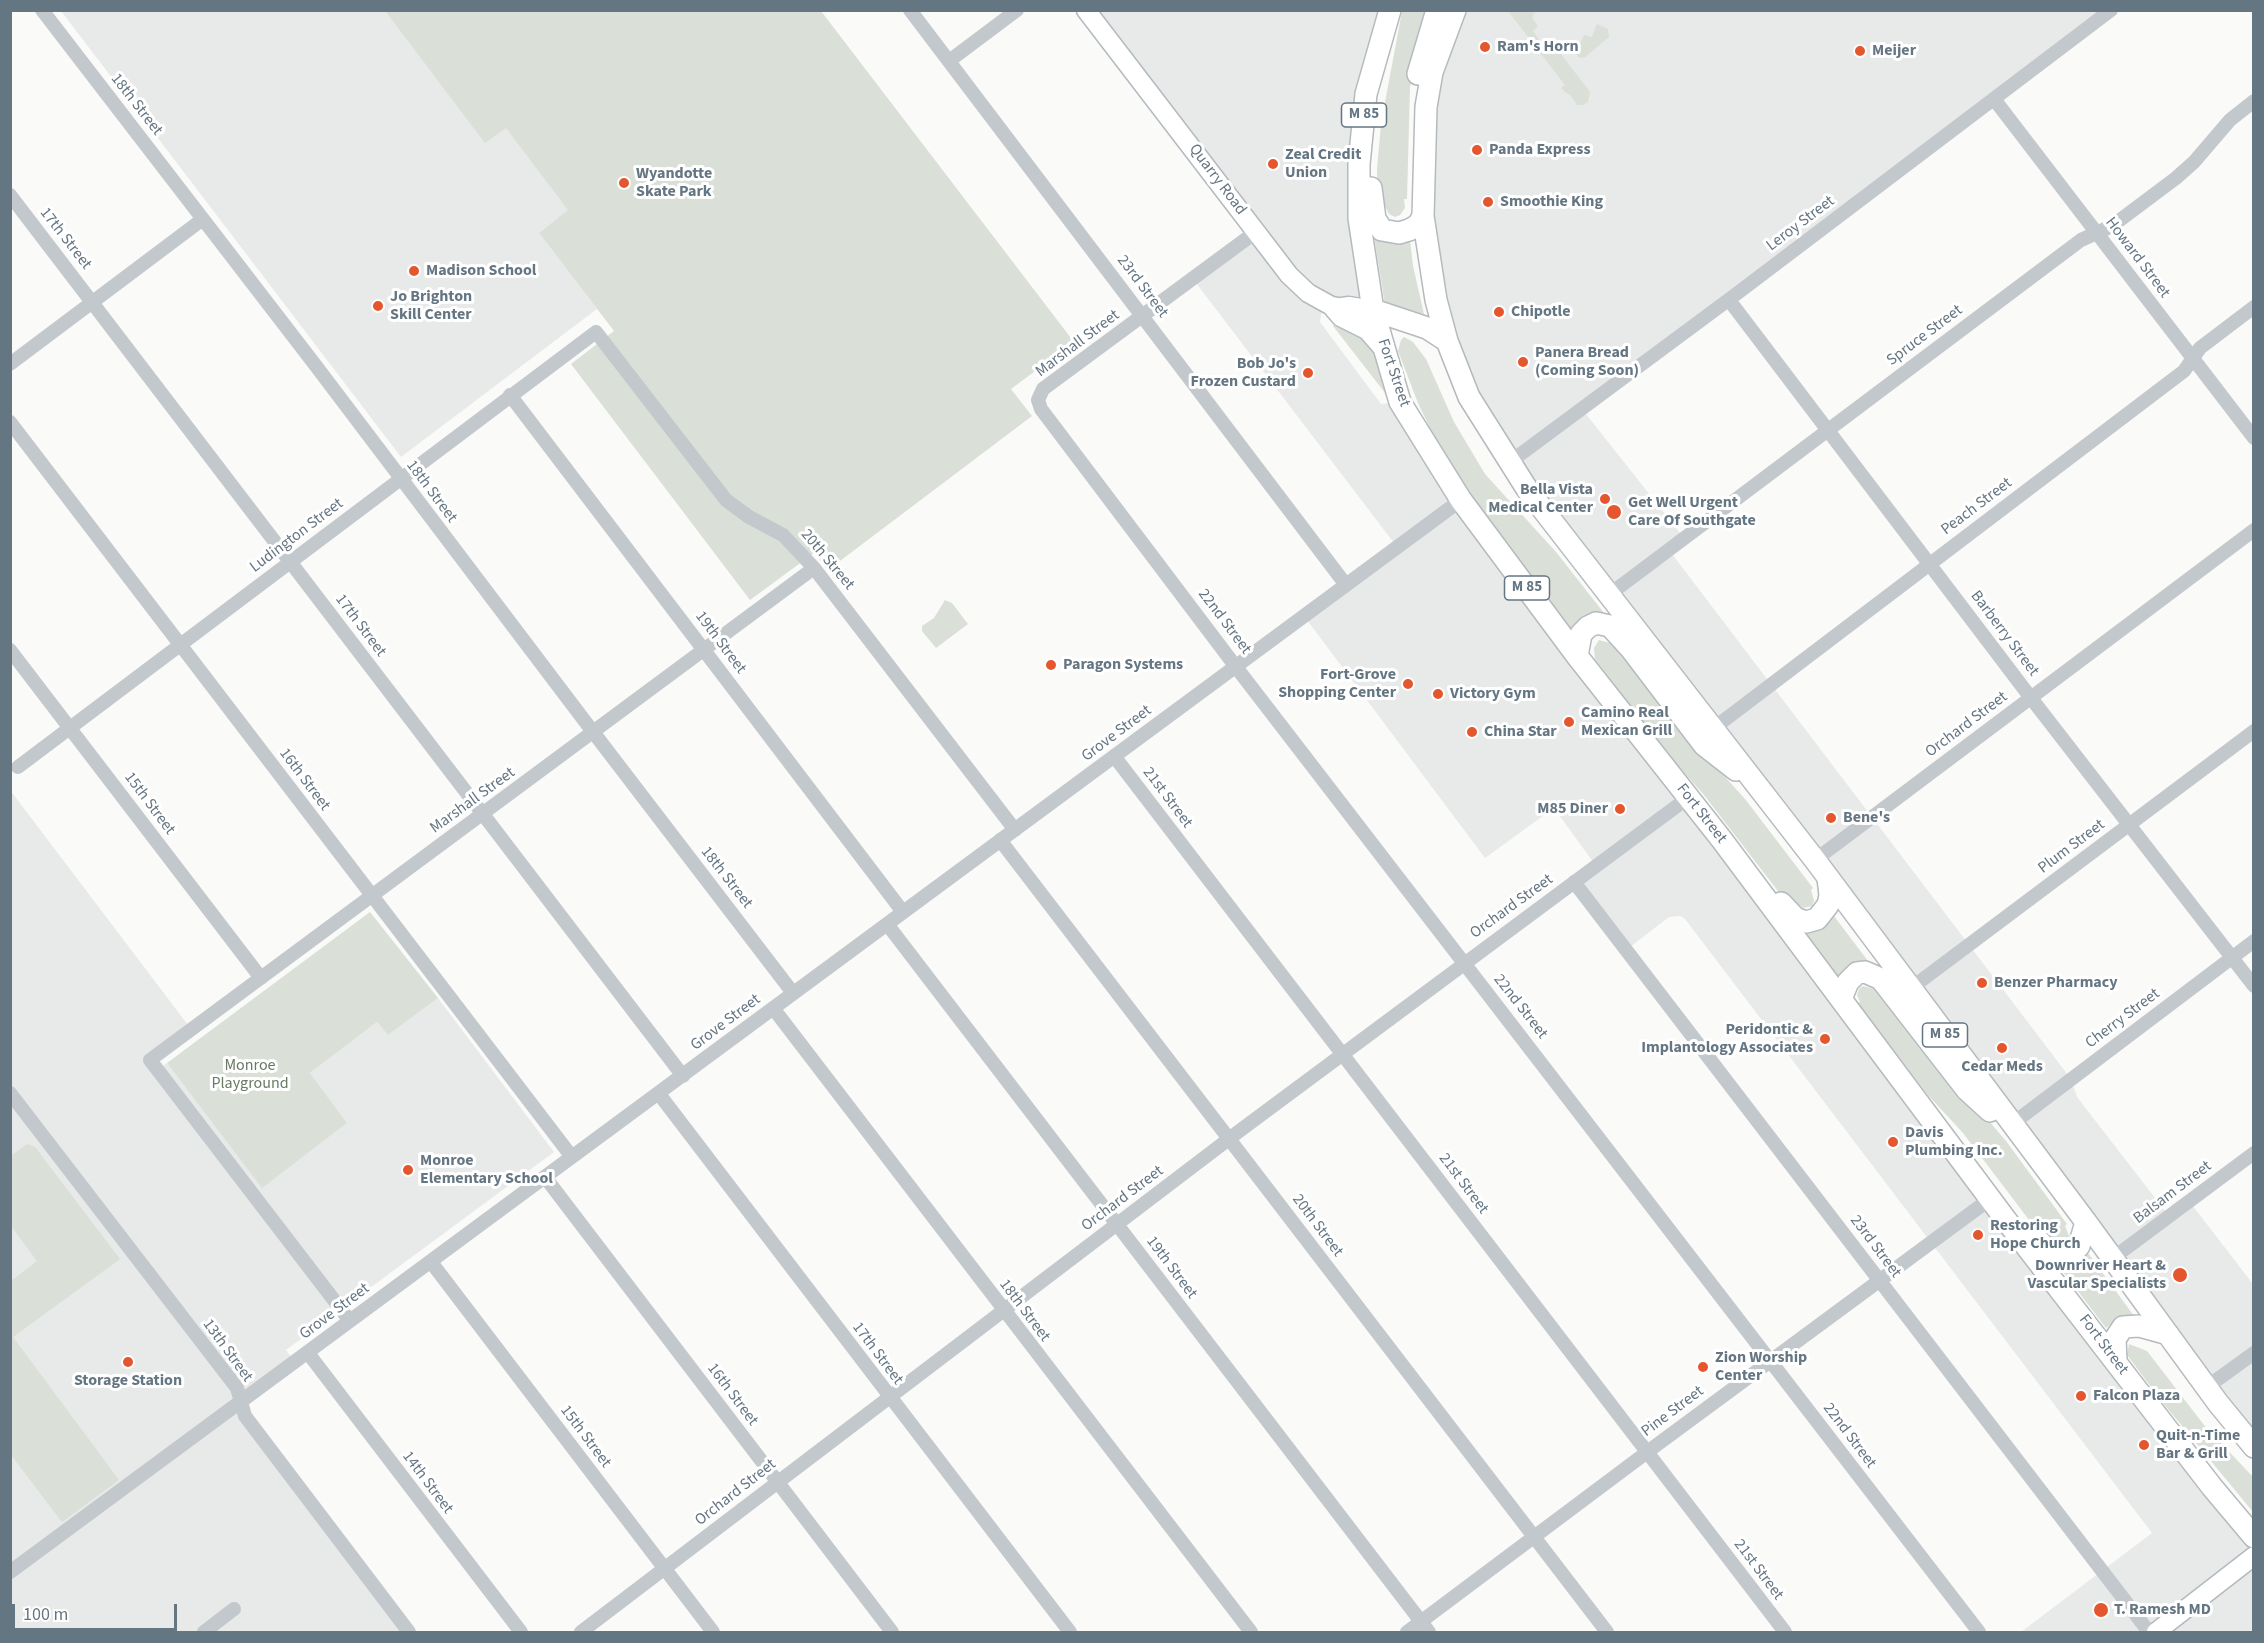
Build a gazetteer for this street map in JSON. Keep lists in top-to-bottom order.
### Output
{
  "streets": {
    "main road": ["M 85", "Fort Street"],
    "street": [
      "18th Street",
      "Quarry Road",
      "Leroy Street",
      "17th Street",
      "Howard Street",
      "23rd Street",
      "Spruce Street",
      "Marshall Street",
      "Peach Street",
      "Ludington Street",
      "20th Street",
      "22nd Street",
      "Barberry Street",
      "19th Street",
      "Orchard Street",
      "Grove Street",
      "16th Street",
      "21st Street",
      "15th Street",
      "Plum Street",
      "Cherry Street",
      "Balsam Street",
      "13th Street",
      "Pine Street",
      "14th Street"
    ]
  },
  "crossings": [
    ["18th Street", "Marshall Street"],
    ["18th Street", "Ludington Street"],
    ["18th Street", "Orchard Street"],
    ["18th Street", "Grove Street"],
    ["M 85", "Leroy Street"],
    ["M 85", "Spruce Street"],
    ["M 85", "Peach Street"],
    ["M 85", "Orchard Street"],
    ["M 85", "Plum Street"],
    ["M 85", "Cherry Street"],
    ["M 85", "Balsam Street"],
    ["Quarry Road", "Marshall Street"],
    ["Quarry Road", "Fort Street"],
    ["Leroy Street", "Howard Street"],
    ["Leroy Street", "Barberry Street"],
    ["17th Street", "Marshall Street"],
    ["17th Street", "Ludington Street"],
    ["17th Street", "Orchard Street"],
    ["17th Street", "Grove Street"],
    ["Howard Street", "Spruce Street"],
    ["Howard Street", "Peach Street"],
    ["23rd Street", "Marshall Street"],
    ["23rd Street", "Orchard Street"],
    ["23rd Street", "Grove Street"],
    ["23rd Street", "Pine Street"],
    ["Spruce Street", "Barberry Street"],
    ["Marshall Street", "20th Street"],
    ["Marshall Street", "22nd Street"],
    ["Marshall Street", "19th Street"],
    ["Marshall Street", "Grove Street"],
    ["Marshall Street", "16th Street"],
    ["Marshall Street", "15th Street"],
    ["Fort Street", "Orchard Street"],
    ["Fort Street", "Grove Street"],
    ["Fort Street", "Pine Street"],
    ["Peach Street", "Barberry Street"],
    ["Ludington Street", "20th Street"],
    ["Ludington Street", "19th Street"],
    ["Ludington Street", "16th Street"],
    ["Ludington Street", "15th Street"],
    ["20th Street", "Orchard Street"],
    ["20th Street", "Grove Street"],
    ["20th Street", "Pine Street"],
    ["22nd Street", "Orchard Street"],
    ["22nd Street", "Grove Street"],
    ["22nd Street", "Pine Street"],
    ["Barberry Street", "Orchard Street"],
    ["Barberry Street", "Plum Street"],
    ["Barberry Street", "Cherry Street"],
    ["19th Street", "Orchard Street"],
    ["19th Street", "Grove Street"],
    ["19th Street", "Pine Street"],
    ["Orchard Street", "16th Street"],
    ["Orchard Street", "21st Street"],
    ["Orchard Street", "15th Street"],
    ["Grove Street", "16th Street"],
    ["Grove Street", "21st Street"],
    ["Grove Street", "15th Street"],
    ["Grove Street", "13th Street"],
    ["Grove Street", "14th Street"],
    ["21st Street", "Pine Street"]
  ],
  "parks": ["Monroe Playground"],
  "places": [
    "Ram's Horn",
    "Meijer",
    "Panda Express",
    "Zeal Credit Union",
    "Wyandotte Skate Park",
    "Smoothie King",
    "Madison School",
    "Jo Brighton Skill Center",
    "Chipotle",
    "Panera Bread (Coming Soon)",
    "Bob Jo's Frozen Custard",
    "Bella Vista Medical Center",
    "Get Well Urgent Care Of Southgate",
    "Paragon Systems",
    "Fort-Grove Shopping Center",
    "Victory Gym",
    "Camino Real Mexican Grill",
    "China Star",
    "M85 Diner",
    "Bene's",
    "Benzer Pharmacy",
    "Peridontic & Implantology Associates",
    "Cedar Meds",
    "Davis Plumbing Inc.",
    "Monroe Elementary School",
    "Restoring Hope Church",
    "Downriver Heart & Vascular Specialists",
    "Storage Station",
    "Zion Worship Center",
    "Falcon Plaza",
    "Quit-n-Time Bar & Grill",
    "T. Ramesh MD"
  ],
  "scale_bar": "100 m"
}
